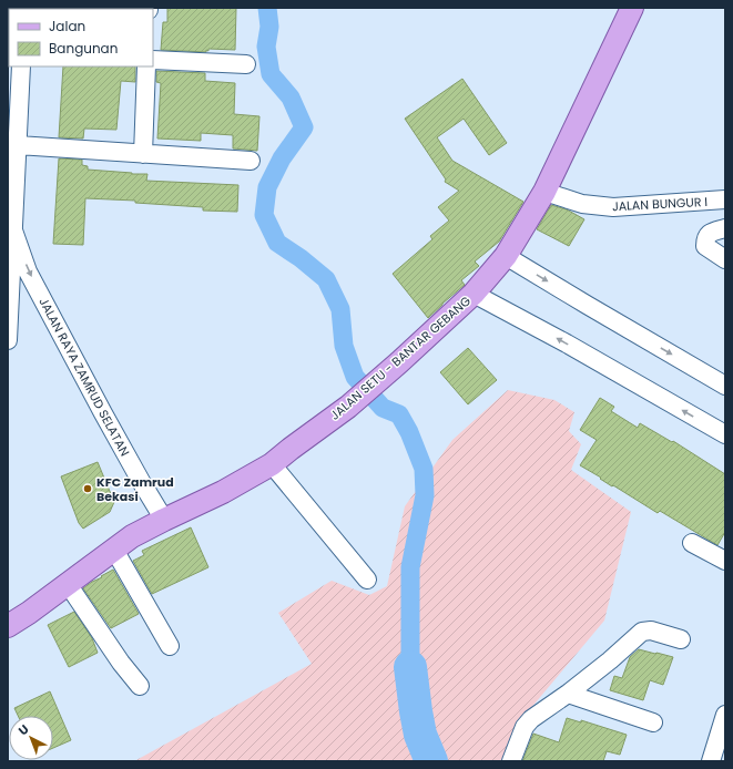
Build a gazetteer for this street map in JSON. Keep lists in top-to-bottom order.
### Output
{
  "streets": {
    "main road": ["JALAN SETU - BANTAR GEBANG"],
    "street": ["JALAN BUNGUR I", "JALAN RAYA ZAMRUD SELATAN"]
  },
  "crossings": [
    ["JALAN BUNGUR I", "JALAN SETU - BANTAR GEBANG"],
    ["JALAN SETU - BANTAR GEBANG", "JALAN RAYA ZAMRUD SELATAN"]
  ],
  "one_way": ["JALAN RAYA ZAMRUD SELATAN"],
  "places": ["KFC Zamrud Bekasi"],
  "legend": ["Jalan", "Bangunan"],
  "north": "top left"
}
